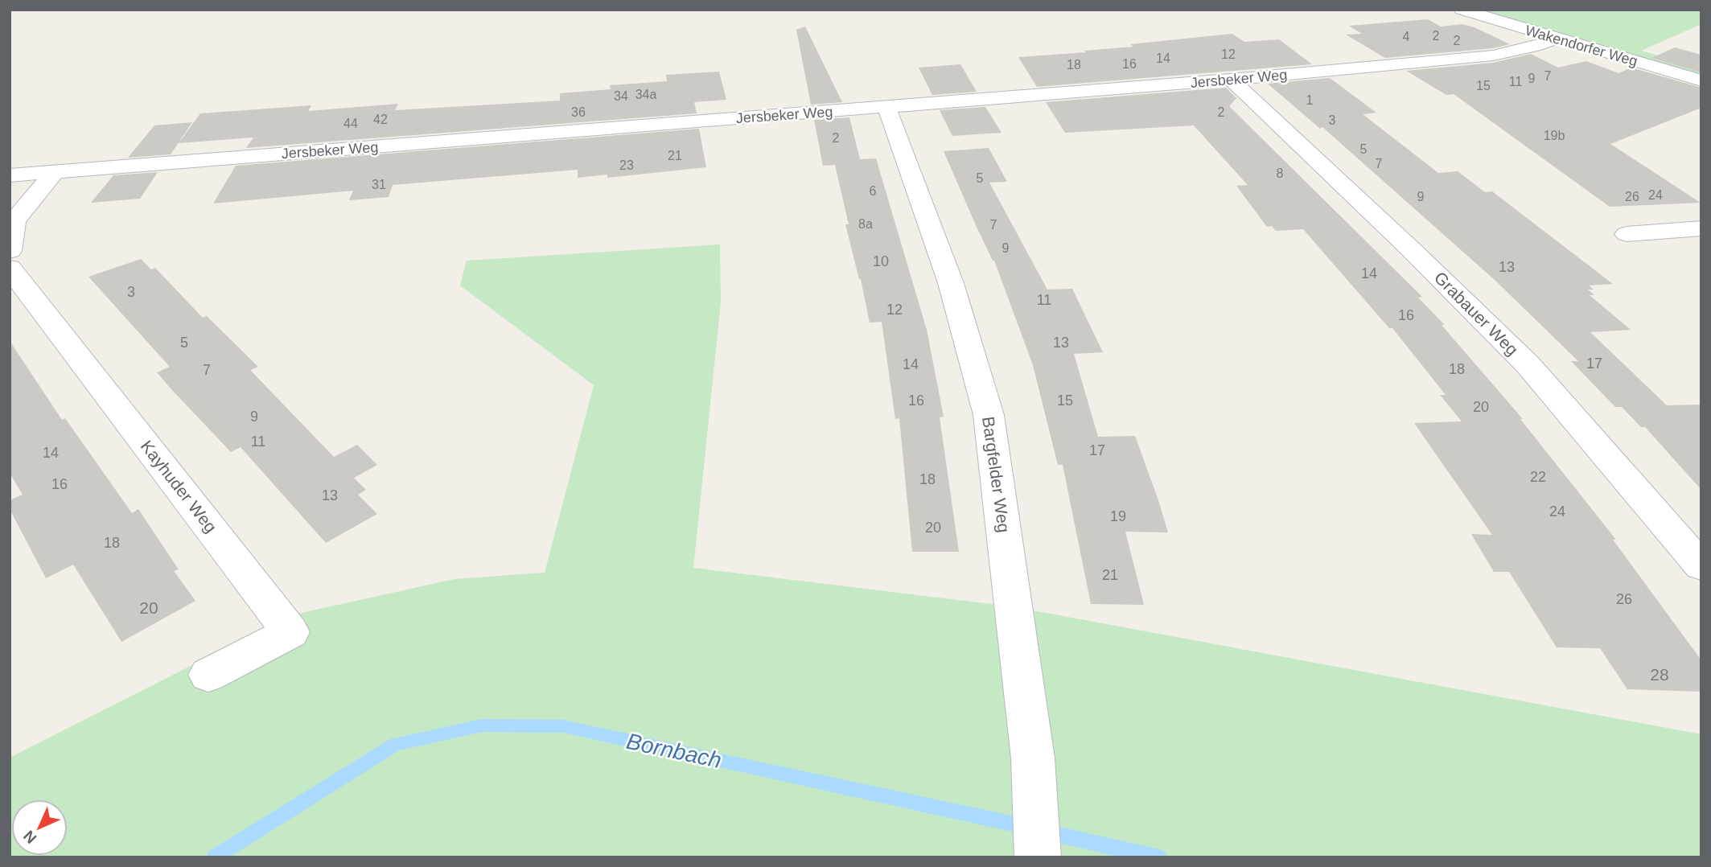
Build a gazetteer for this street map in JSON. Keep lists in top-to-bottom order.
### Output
{
  "streets": {
    "street": [
      "Wakendorfer Weg",
      "Jersbeker Weg",
      "Grabauer Weg",
      "Bargfelder Weg",
      "Kayhuder Weg"
    ]
  },
  "crossings": [
    ["Wakendorfer Weg", "Jersbeker Weg"],
    ["Jersbeker Weg", "Grabauer Weg"],
    ["Jersbeker Weg", "Bargfelder Weg"]
  ],
  "water": ["Bornbach"],
  "house_numbers": [
    "2",
    "4",
    "2",
    "12",
    "14",
    "16",
    "18",
    "7",
    "9",
    "11",
    "15",
    "34a",
    "34",
    "1",
    "36",
    "2",
    "42",
    "3",
    "44",
    "19b",
    "2",
    "5",
    "21",
    "7",
    "23",
    "8",
    "5",
    "31",
    "6",
    "24",
    "9",
    "26",
    "8a",
    "7",
    "9",
    "10",
    "13",
    "14",
    "3",
    "11",
    "12",
    "16",
    "5",
    "13",
    "17",
    "14",
    "18",
    "7",
    "16",
    "15",
    "20",
    "9",
    "11",
    "17",
    "14",
    "22",
    "18",
    "16",
    "13",
    "24",
    "19",
    "20",
    "18",
    "21",
    "26",
    "20",
    "28"
  ],
  "north": "bottom left"
}
